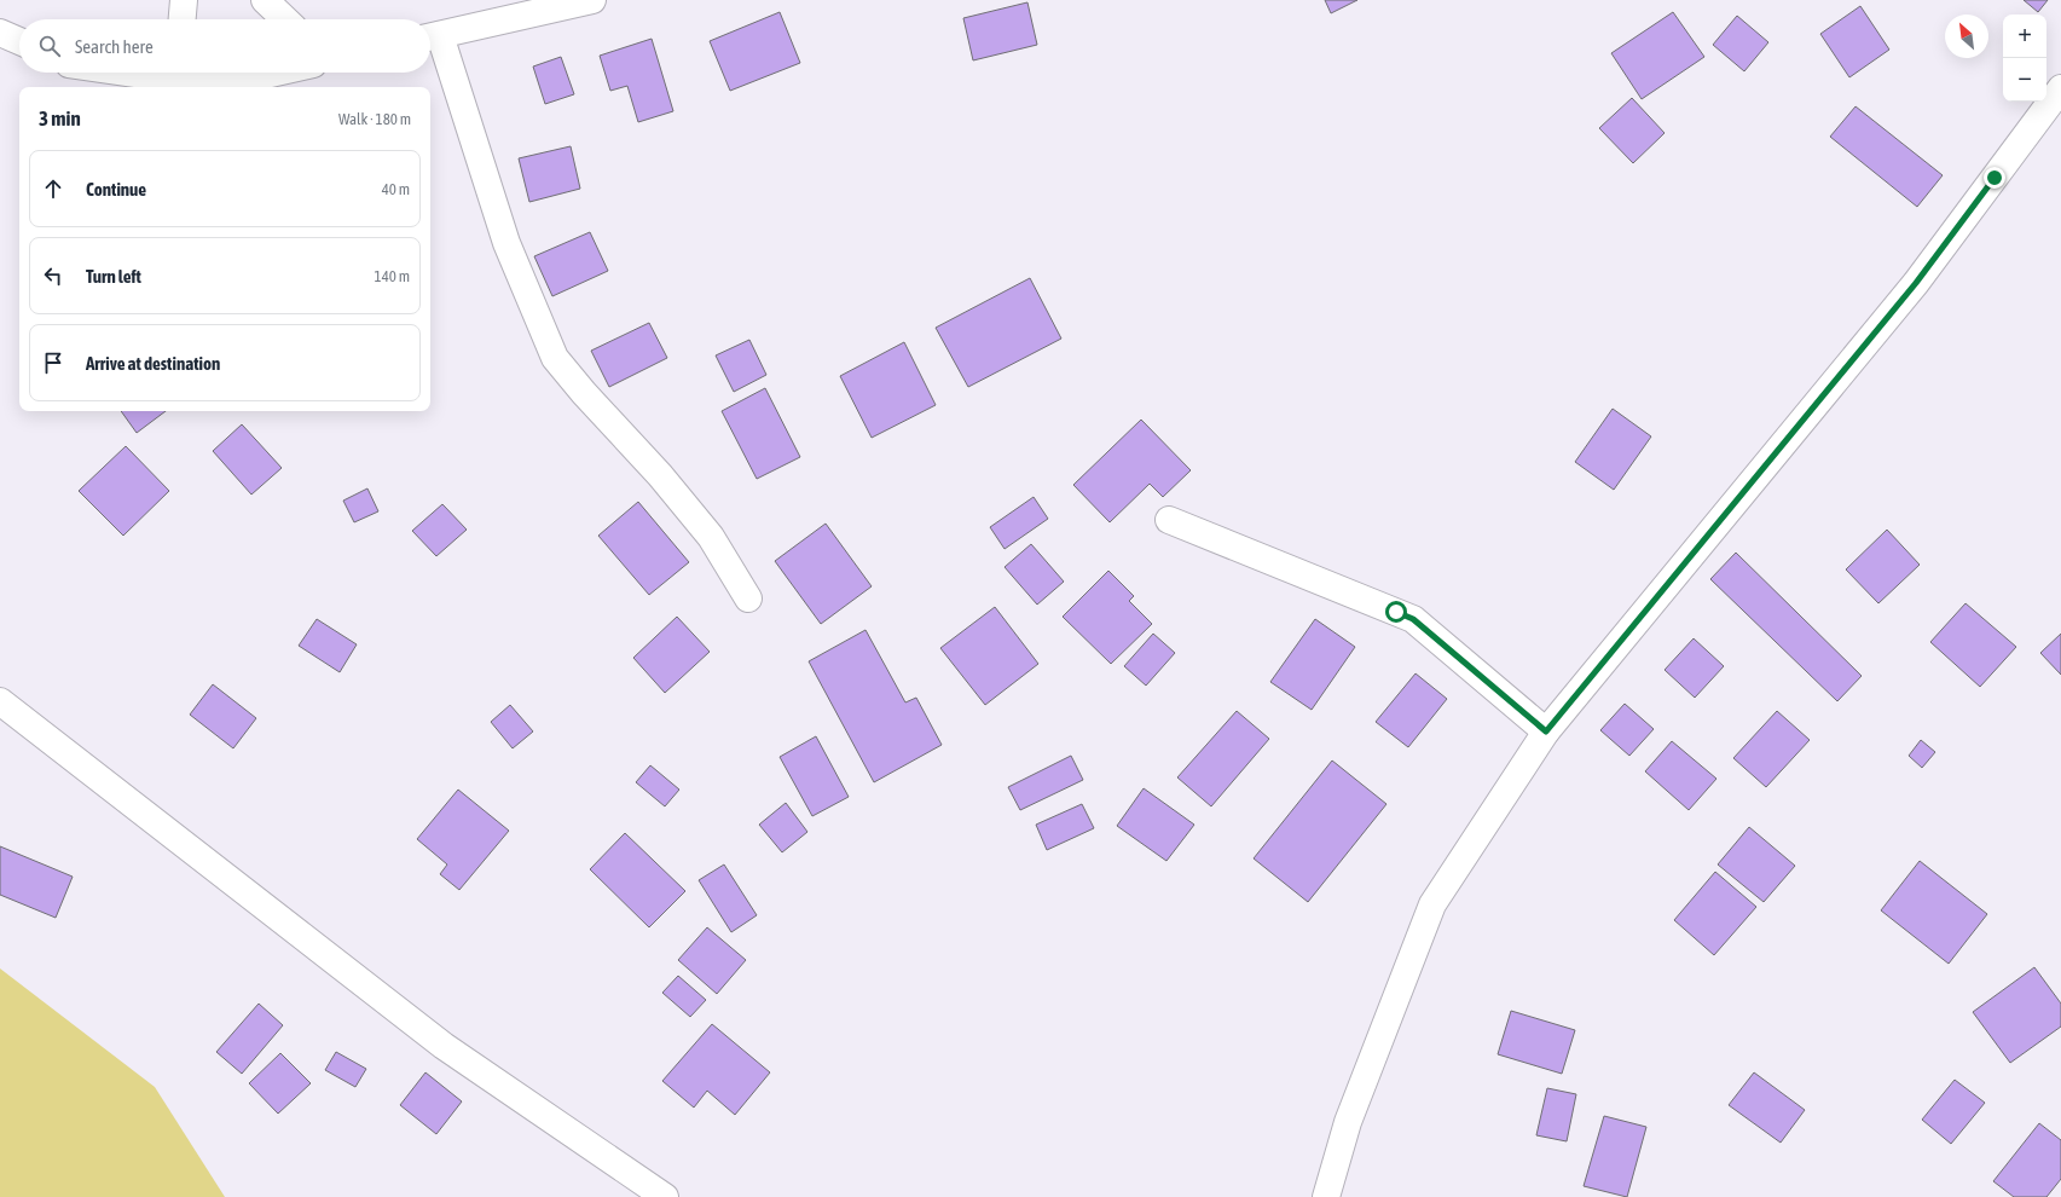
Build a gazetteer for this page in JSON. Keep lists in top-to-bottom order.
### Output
{
  "north": "top left",
  "page": {
    "map_buttons": ["+", "−"],
    "search": "Search here",
    "heading": ["3 min", "Walk · 180 m"],
    "list": [
      ["Continue", "40 m"],
      ["Turn left", "140 m"],
      "Arrive at destination"
    ]
  }
}
